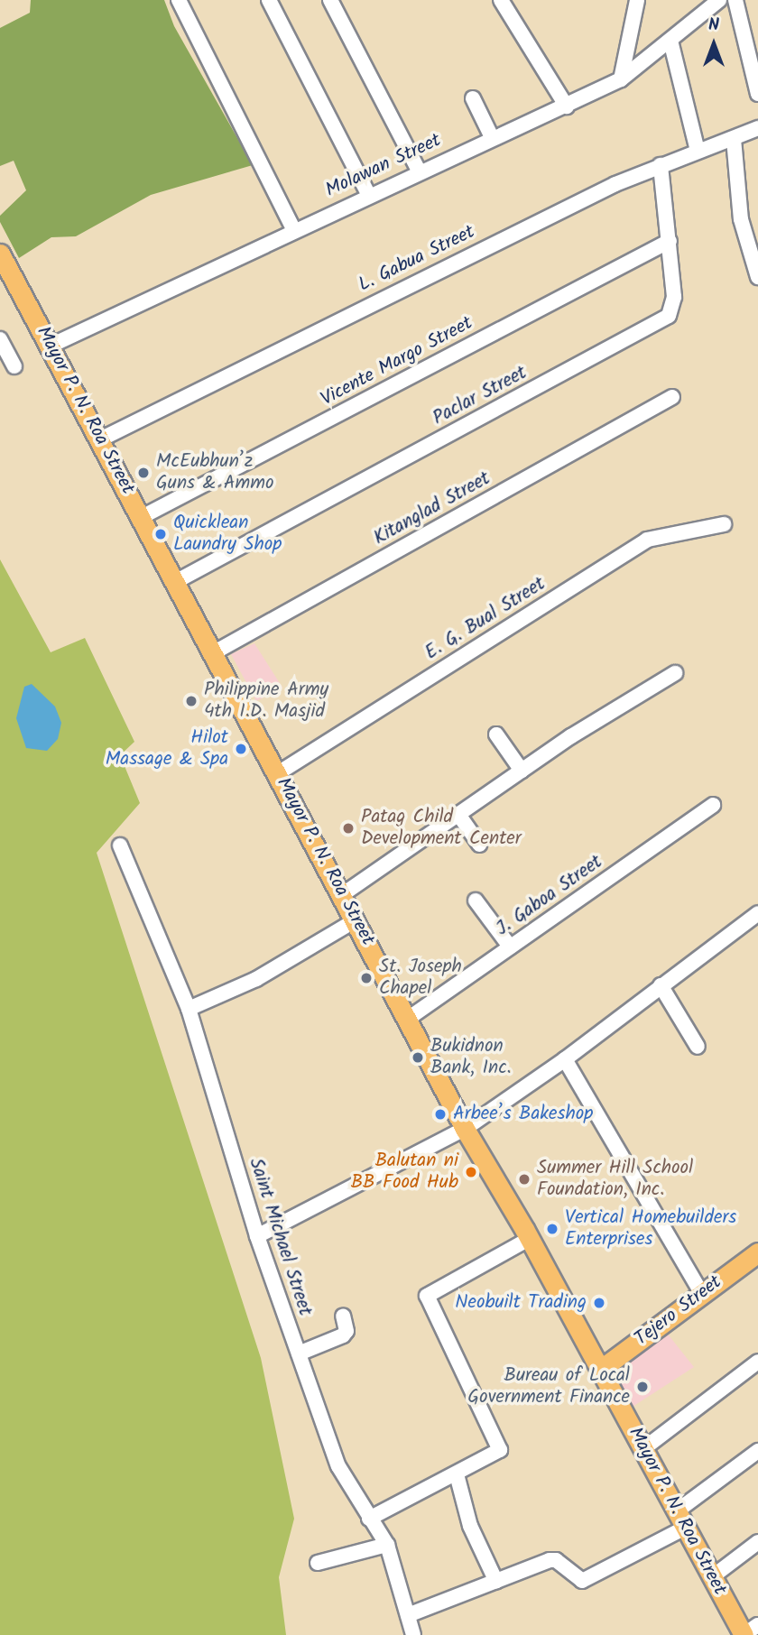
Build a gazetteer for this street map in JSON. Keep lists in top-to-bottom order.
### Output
{
  "streets": {
    "main road": ["Mayor P. N. Roa Street", "Tejero Street"],
    "street": [
      "Molawan Street",
      "L. Gabua Street",
      "Vicente Margo Street",
      "Paclar Street",
      "Kitanglad Street",
      "E. G. Bual Street",
      "J. Gaboa Street",
      "Saint Michael Street"
    ]
  },
  "crossings": [
    ["Molawan Street", "Mayor P. N. Roa Street"],
    ["L. Gabua Street", "Paclar Street"],
    ["L. Gabua Street", "Mayor P. N. Roa Street"],
    ["Vicente Margo Street", "Paclar Street"],
    ["Vicente Margo Street", "Mayor P. N. Roa Street"],
    ["Paclar Street", "Mayor P. N. Roa Street"],
    ["Mayor P. N. Roa Street", "Kitanglad Street"],
    ["Mayor P. N. Roa Street", "E. G. Bual Street"],
    ["Mayor P. N. Roa Street", "J. Gaboa Street"],
    ["Mayor P. N. Roa Street", "Tejero Street"]
  ],
  "places": [
    "McEubhun’z Guns & Ammo",
    "Quicklean Laundry Shop",
    "Philippine Army 4th I.D. Masjid",
    "Hilot Massage & Spa",
    "Patag Child Development Center",
    "St. Joseph Chapel",
    "Bukidnon Bank, Inc.",
    "Arbee’s Bakeshop",
    "Balutan ni BB Food Hub",
    "Summer Hill School Foundation, Inc.",
    "Vertical Homebuilders Enterprises",
    "Neobuilt Trading",
    "Bureau of Local Government Finance"
  ],
  "north": "top"
}
